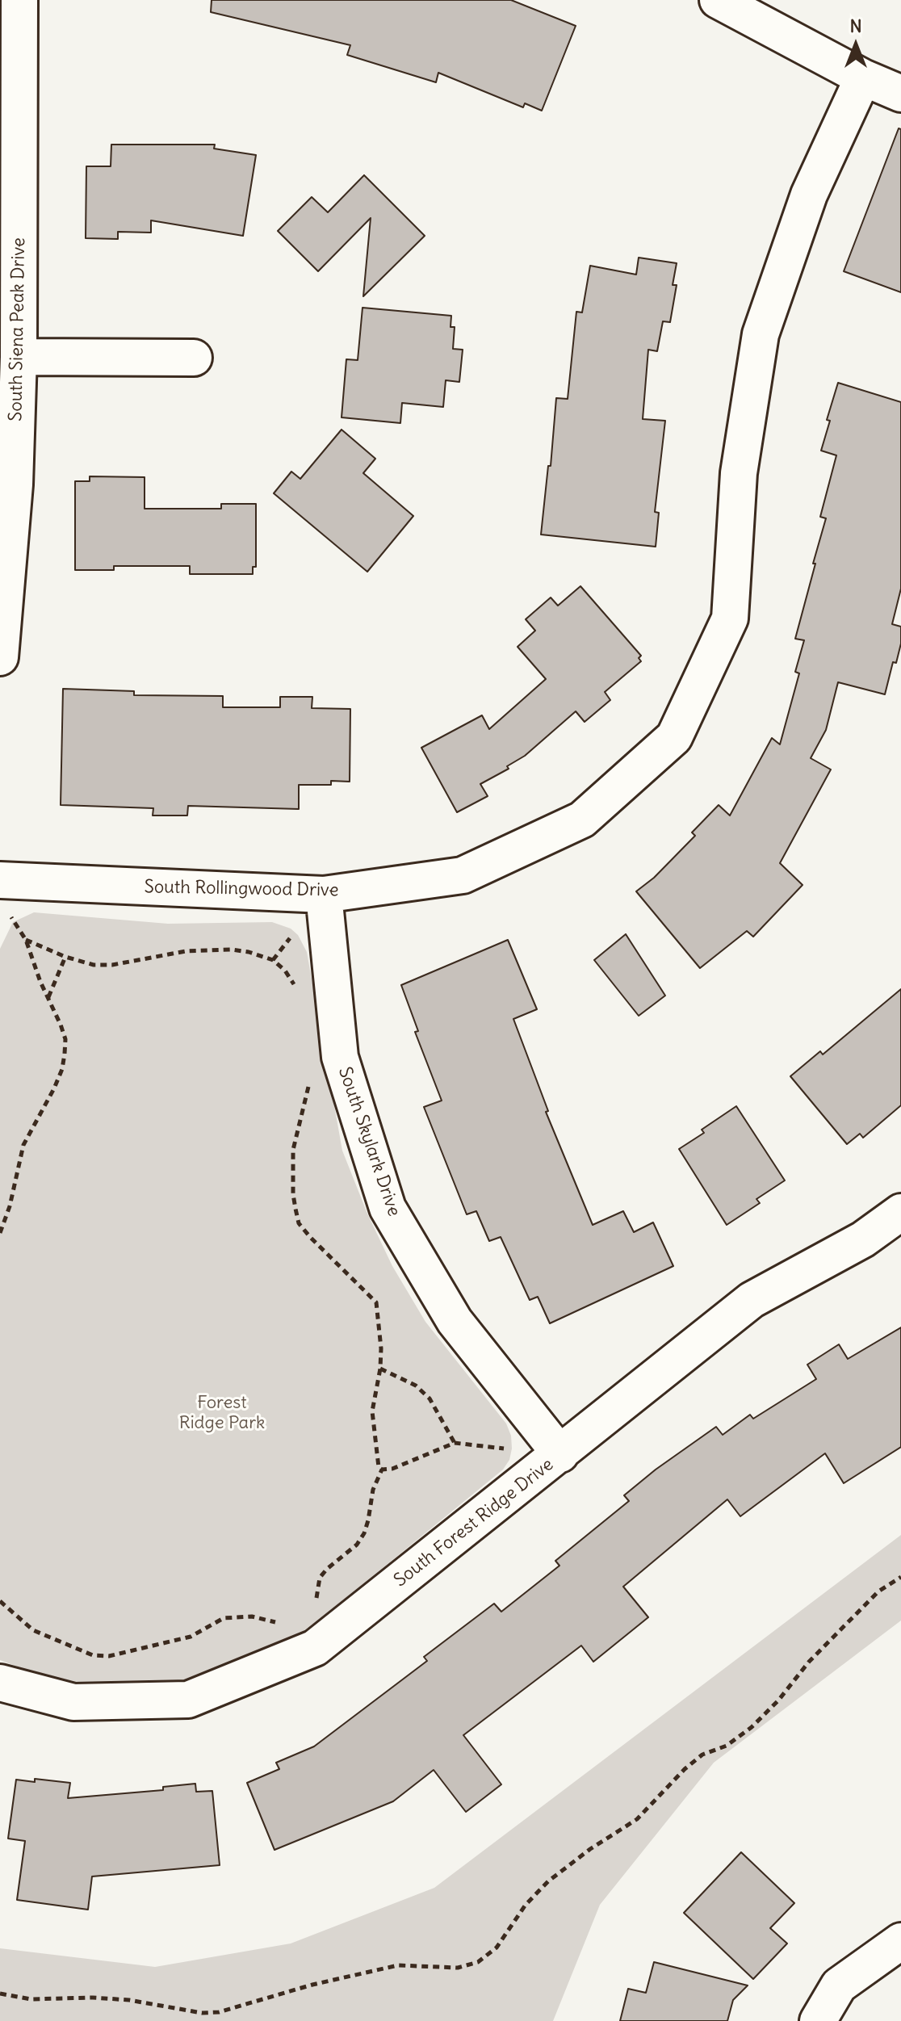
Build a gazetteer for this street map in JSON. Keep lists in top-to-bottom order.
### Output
{
  "streets": {
    "street": [
      "South Siena Peak Drive",
      "South Rollingwood Drive",
      "South Skylark Drive",
      "South Forest Ridge Drive"
    ]
  },
  "crossings": [
    ["South Rollingwood Drive", "South Skylark Drive"],
    ["South Skylark Drive", "South Forest Ridge Drive"]
  ],
  "parks": ["Forest Ridge Park"],
  "north": "top"
}
